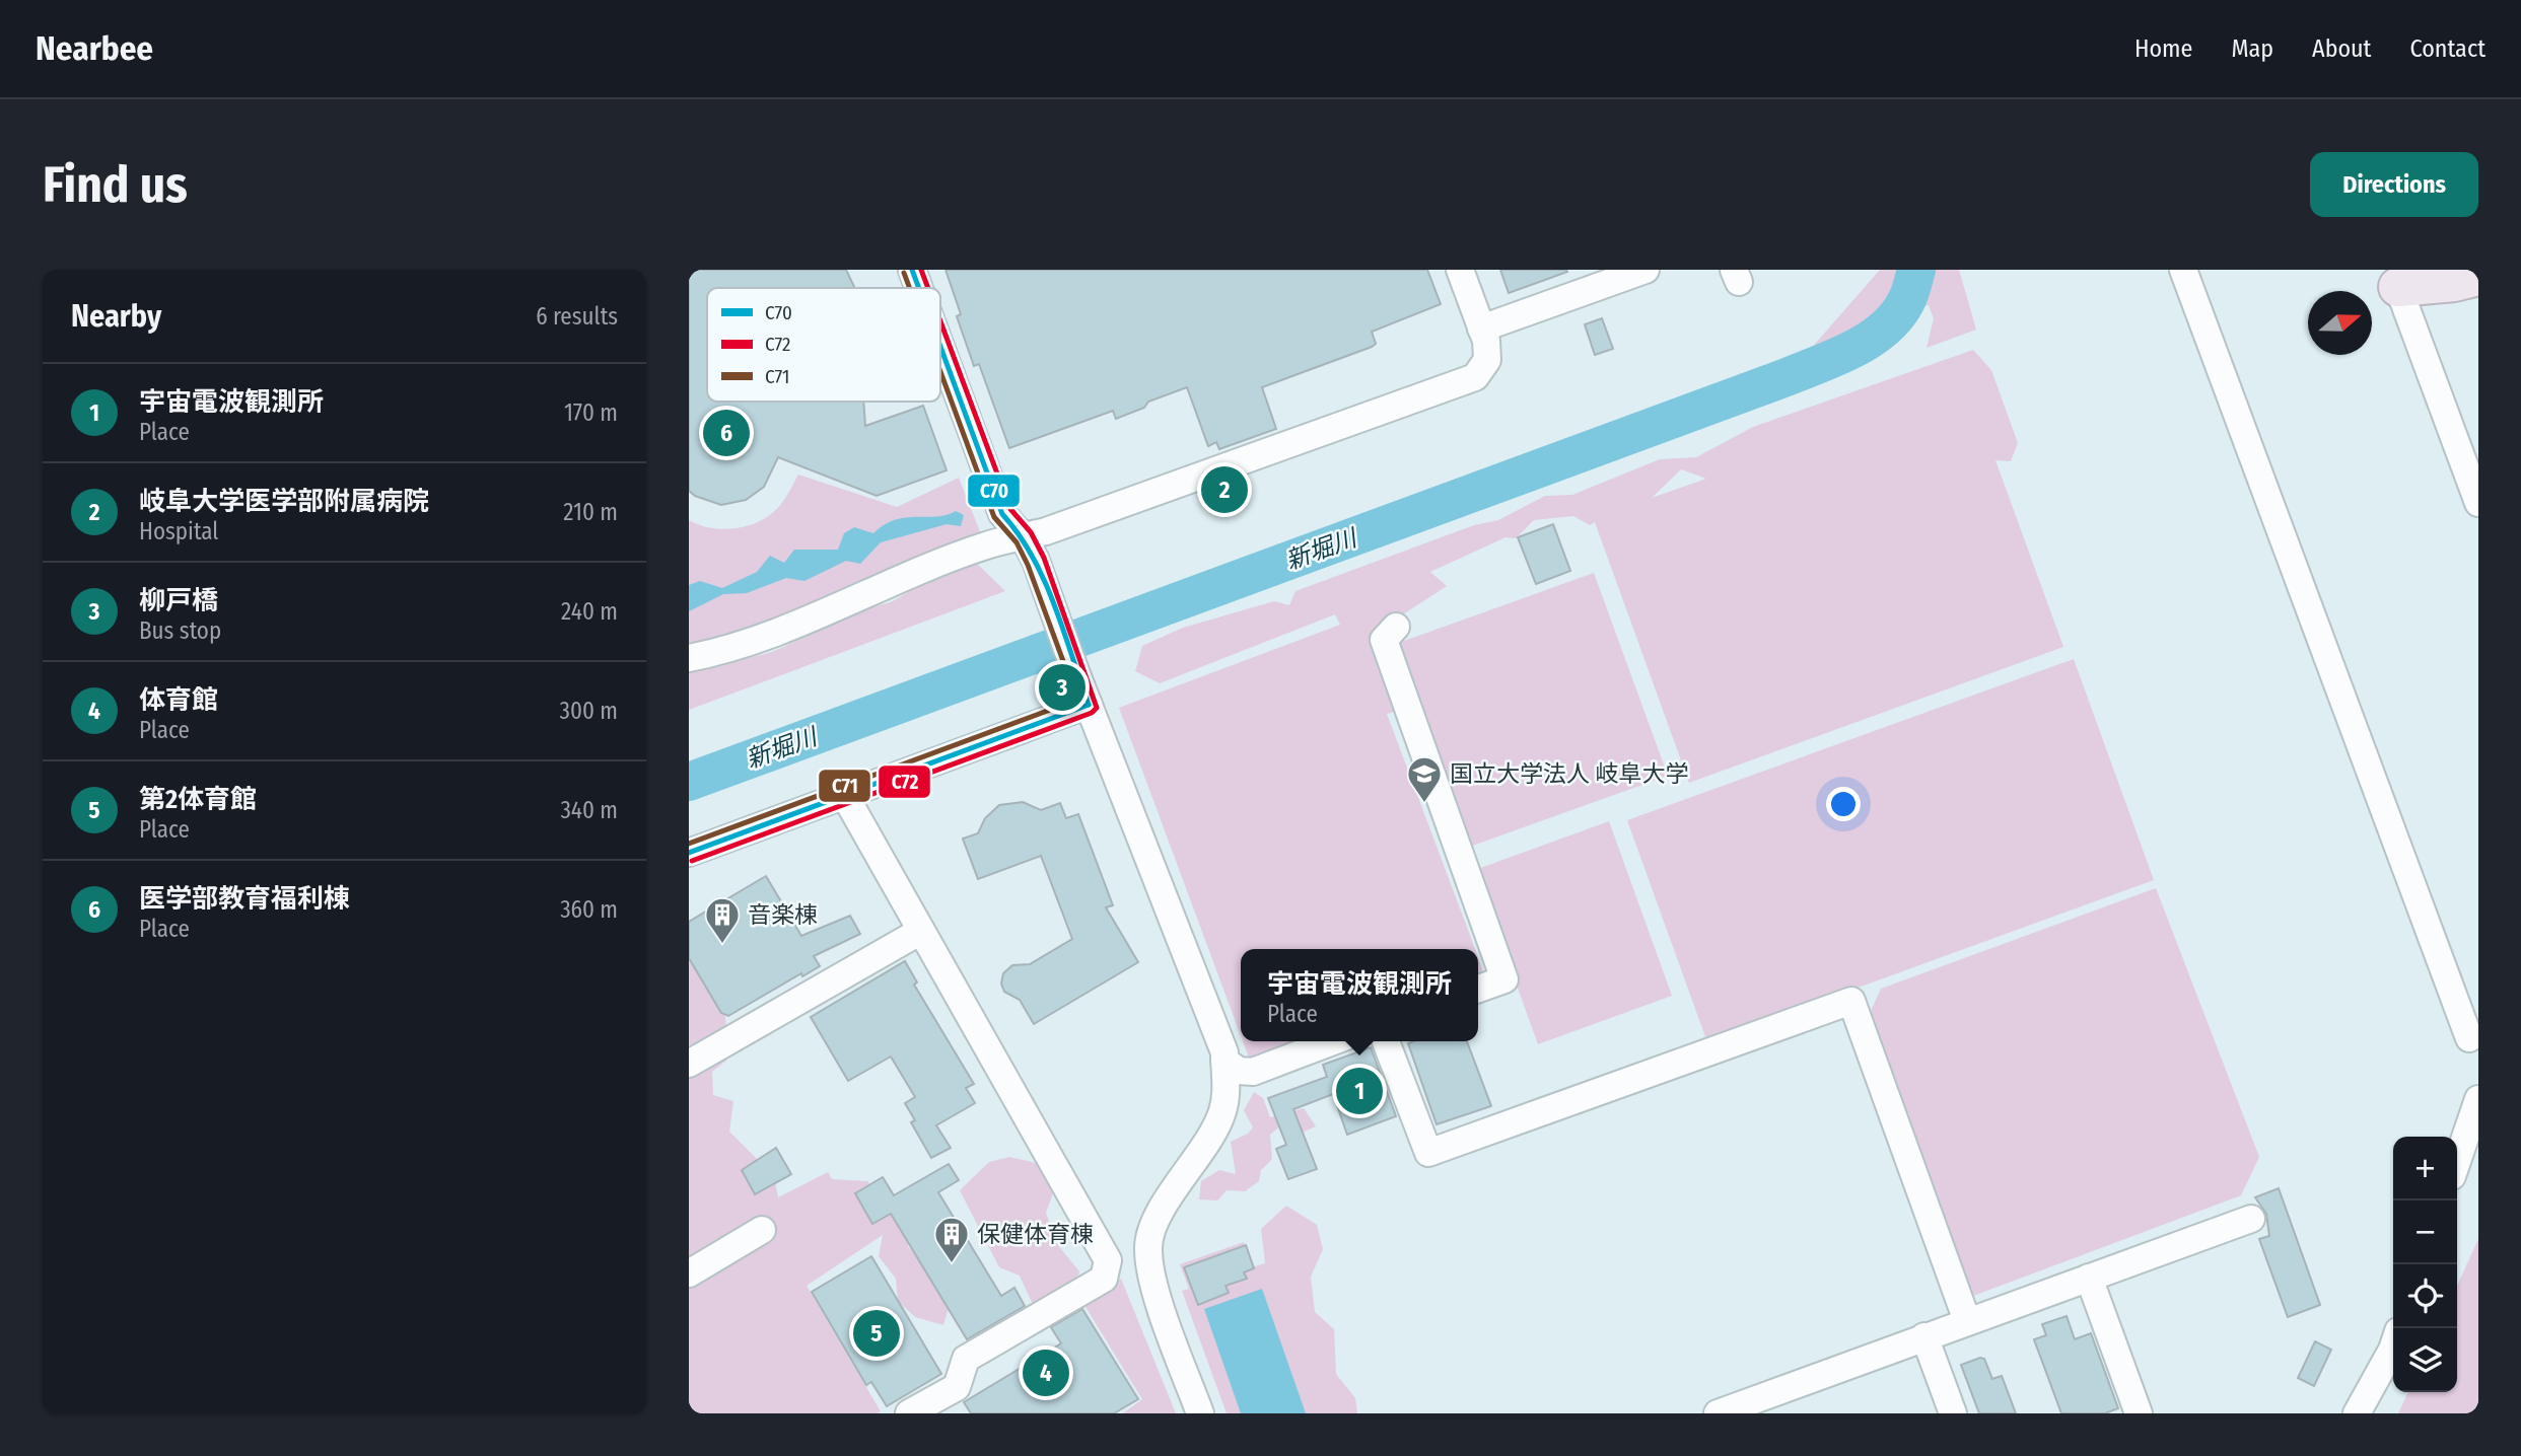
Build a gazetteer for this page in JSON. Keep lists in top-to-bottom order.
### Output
{
  "water": ["新堀川"],
  "places": {
    "school or university": ["国立大学法人 岐阜大学"],
    "building": ["音楽棟", "保健体育棟"]
  },
  "lines": ["transit line C70", "transit line C72", "transit line C71"],
  "legend": ["C70", "C72", "C71"],
  "north": "right",
  "page": {
    "header": "Nearbee",
    "nav": [
      "Home",
      "Map",
      "About",
      "Contact"
    ],
    "buttons": "Directions",
    "title": "Find us",
    "heading": ["Nearby", "6 results"],
    "list": [
      {
        "mark": "1",
        "name": "宇宙電波観測所",
        "note": "Place",
        "value": "170 m"
      },
      {
        "mark": "2",
        "name": "岐阜大学医学部附属病院",
        "note": "Hospital",
        "value": "210 m"
      },
      {
        "mark": "3",
        "name": "柳戸橋",
        "note": "Bus stop",
        "value": "240 m"
      },
      {
        "mark": "4",
        "name": "体育館",
        "note": "Place",
        "value": "300 m"
      },
      {
        "mark": "5",
        "name": "第2体育館",
        "note": "Place",
        "value": "340 m"
      },
      {
        "mark": "6",
        "name": "医学部教育福利棟",
        "note": "Place",
        "value": "360 m"
      }
    ],
    "pins": [
      "6",
      "2",
      "3",
      "1",
      "5",
      "4"
    ],
    "popup": ["宇宙電波観測所", "Place"],
    "map_buttons": ["+", "−"]
  }
}
